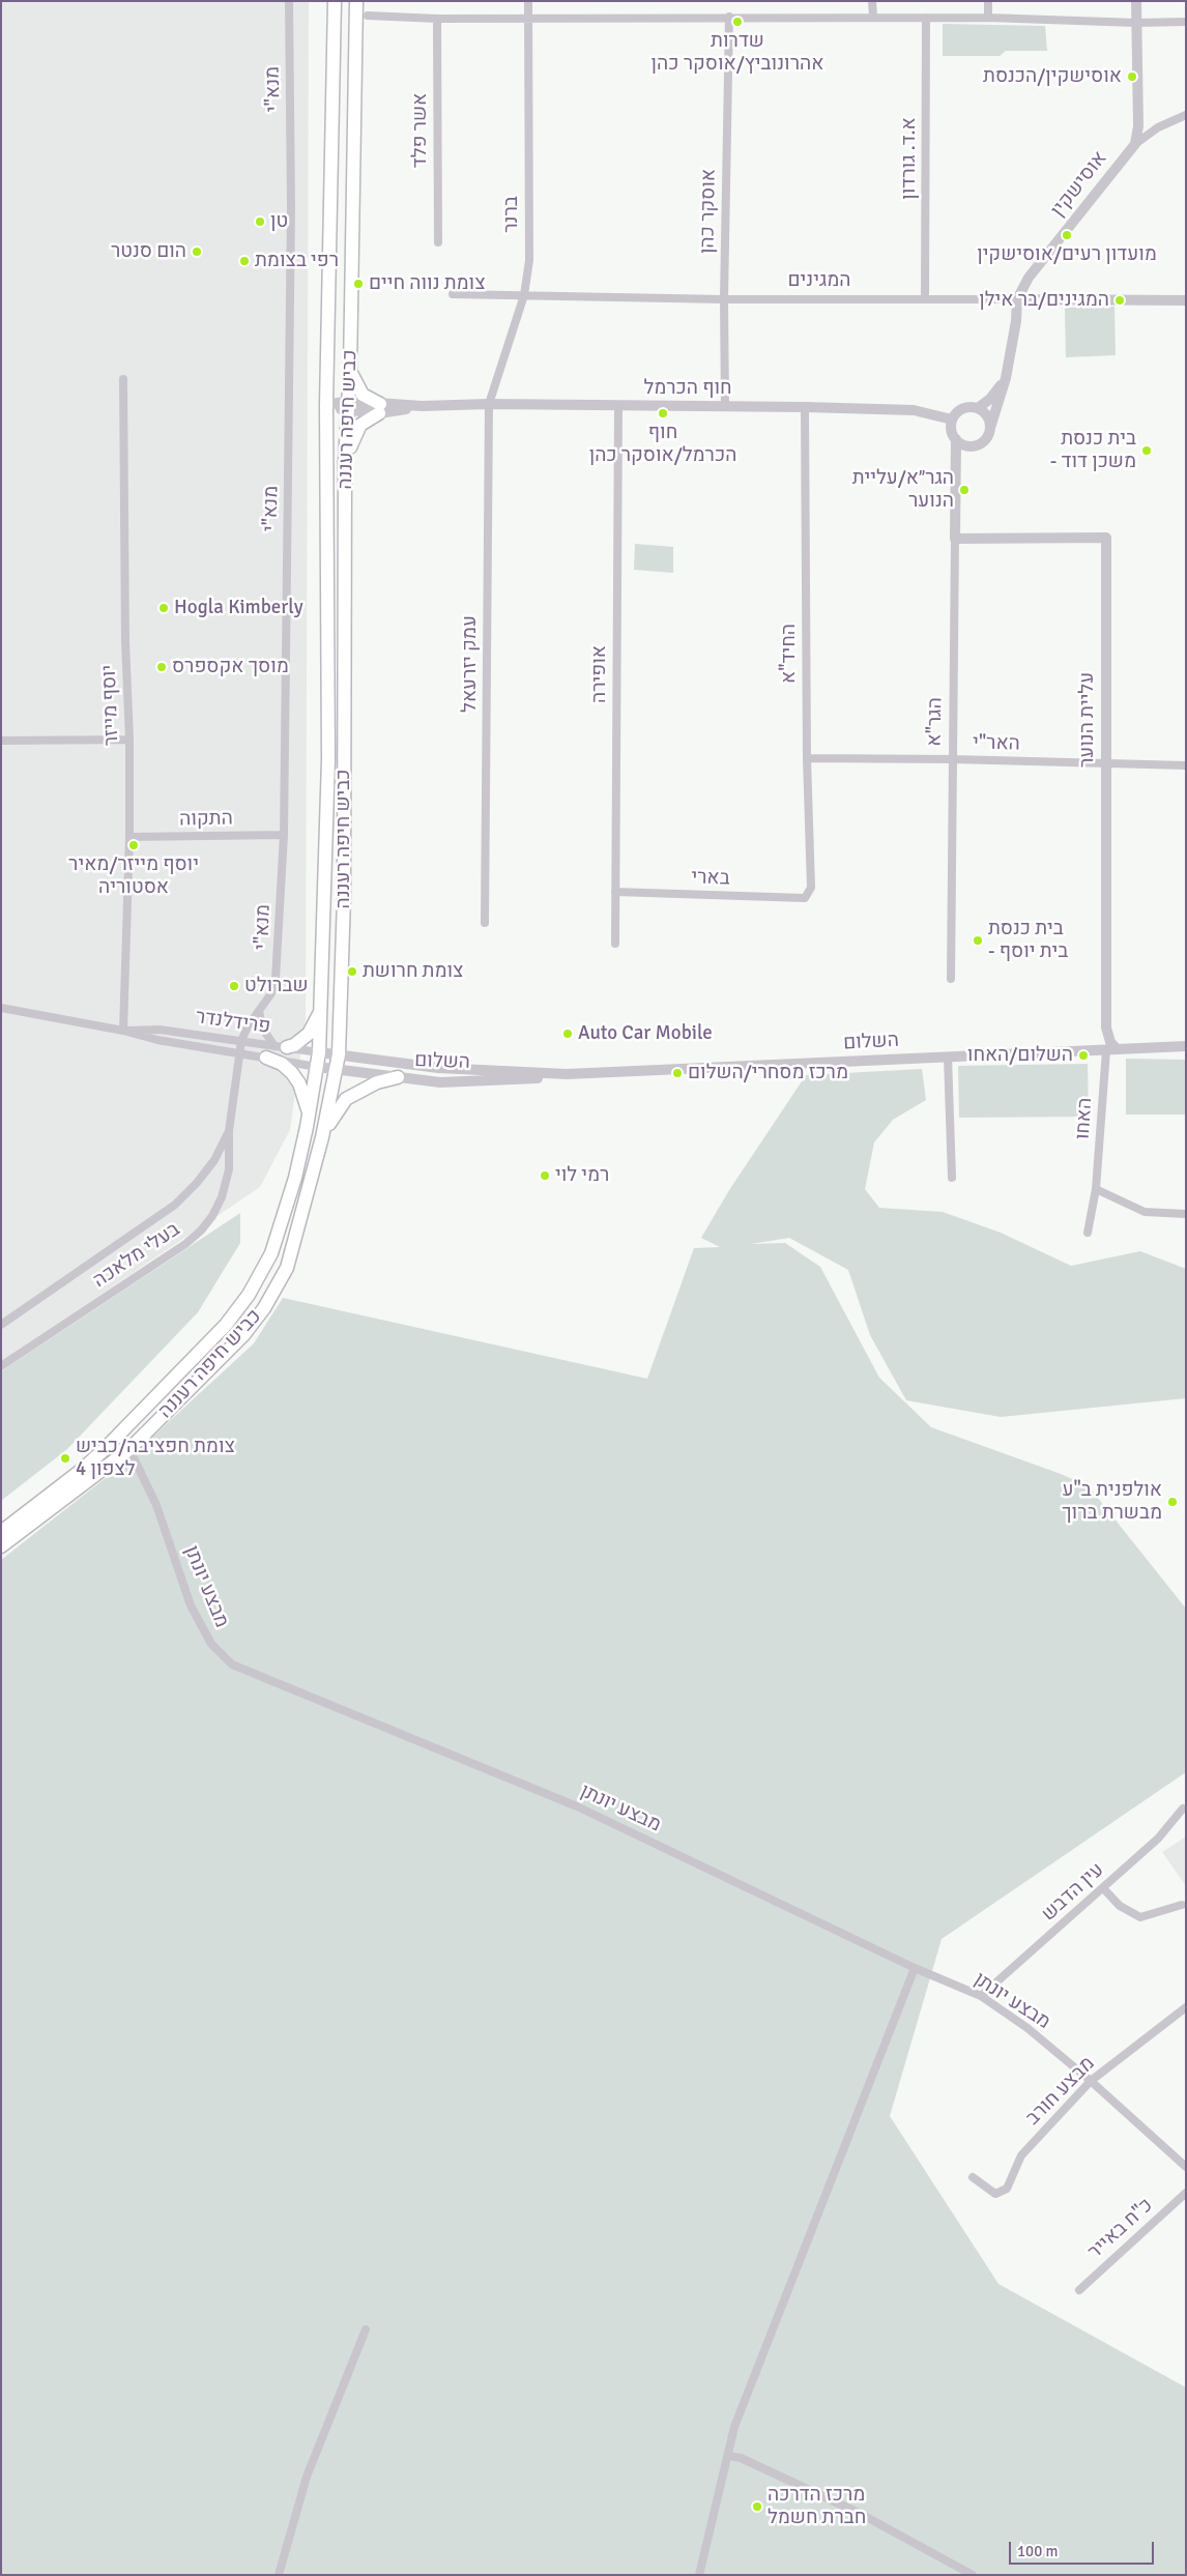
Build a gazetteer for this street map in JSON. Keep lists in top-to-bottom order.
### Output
{
  "streets": {
    "highway": ["כביש חיפה רעננה"],
    "street": [
      "מנא\"י",
      "אשר פלד",
      "א.ד. גורדון",
      "אוסישקין",
      "אוסקר כהן",
      "ברנר",
      "המגינים",
      "חוף הכרמל",
      "החיד\"א",
      "עמק יזרעאל",
      "אופירה",
      "יוסף מייזר",
      "עליית הנוער",
      "הגר\"א",
      "האר\"י",
      "התקוה",
      "בארי",
      "פרידלנדר",
      "השלום",
      "האחו",
      "בעלי מלאכה",
      "מבצע יונתן",
      "עין הדבש",
      "מבצע חורב",
      "כ\"ח באייר"
    ]
  },
  "crossings": [
    ["מנא\"י", "התקוה"],
    ["מנא\"י", "פרידלנדר"],
    ["מנא\"י", "בעלי מלאכה"],
    ["א.ד. גורדון", "המגינים"],
    ["אוסישקין", "המגינים"],
    ["אוסישקין", "חוף הכרמל"],
    ["אוסישקין", "הגר\"א"],
    ["אוסקר כהן", "המגינים"],
    ["אוסקר כהן", "חוף הכרמל"],
    ["ברנר", "המגינים"],
    ["ברנר", "חוף הכרמל"],
    ["ברנר", "עמק יזרעאל"],
    ["חוף הכרמל", "כביש חיפה רעננה"],
    ["חוף הכרמל", "החיד\"א"],
    ["חוף הכרמל", "עמק יזרעאל"],
    ["חוף הכרמל", "אופירה"],
    ["חוף הכרמל", "הגר\"א"],
    ["כביש חיפה רעננה", "פרידלנדר"],
    ["כביש חיפה רעננה", "השלום"],
    ["כביש חיפה רעננה", "מבצע יונתן"],
    ["החיד\"א", "האר\"י"],
    ["החיד\"א", "בארי"],
    ["אופירה", "בארי"],
    ["יוסף מייזר", "התקוה"],
    ["יוסף מייזר", "פרידלנדר"],
    ["עליית הנוער", "הגר\"א"],
    ["עליית הנוער", "האר\"י"],
    ["עליית הנוער", "השלום"],
    ["עליית הנוער", "האחו"],
    ["הגר\"א", "האר\"י"],
    ["פרידלנדר", "השלום"],
    ["פרידלנדר", "בעלי מלאכה"],
    ["השלום", "האחו"],
    ["מבצע יונתן", "עין הדבש"],
    ["מבצע יונתן", "מבצע חורב"]
  ],
  "places": [
    "שדרות אהרונוביץ/אוסקר כהן",
    "אוסישקין/הכנסת",
    "טן",
    "מועדון רעים/אוסישקין",
    "הום סנטר",
    "רפי בצומת",
    "צומת נווה חיים",
    "המגינים/בר אילן",
    "חוף הכרמל/אוסקר כהן",
    "בית כנסת - משכן דוד",
    "הגר״א/עליית הנוער",
    "Hogla Kimberly",
    "מוסך אקספרס",
    "יוסף מייזר/מאיר אסטוריה",
    "בית כנסת - בית יוסף",
    "צומת חרושת",
    "שברולט",
    "Auto Car Mobile",
    "השלום/האחו",
    "מרכז מסחרי/השלום",
    "רמי לוי",
    "צומת חפציבה/כביש 4 לצפון",
    "אולפנית ב\"ע מבשרת ברוך",
    "מרכז הדרכה חברת חשמל"
  ],
  "scale_bar": "100 m"
}
